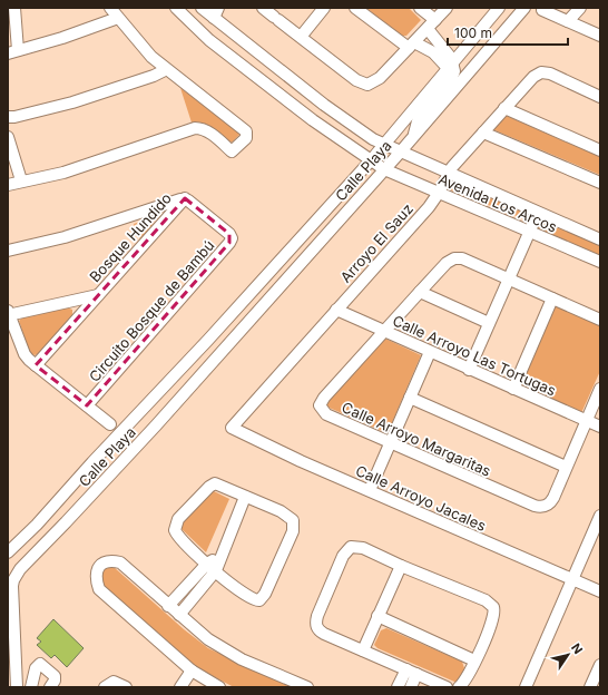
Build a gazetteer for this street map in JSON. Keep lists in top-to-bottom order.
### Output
{
  "streets": {
    "street": [
      "Calle Playa",
      "Avenida Los Arcos",
      "Bosque Hundido",
      "Arroyo El Sauz",
      "Circuito Bosque de Bambú",
      "Calle Arroyo Las Tortugas",
      "Calle Arroyo Margaritas",
      "Calle Arroyo Jacales"
    ]
  },
  "crossings": [
    ["Calle Playa", "Avenida Los Arcos"],
    ["Avenida Los Arcos", "Arroyo El Sauz"],
    ["Bosque Hundido", "Circuito Bosque de Bambú"],
    ["Arroyo El Sauz", "Calle Arroyo Las Tortugas"],
    ["Arroyo El Sauz", "Calle Arroyo Jacales"],
    ["Calle Arroyo Las Tortugas", "Calle Arroyo Margaritas"]
  ],
  "scale_bar": "100 m",
  "north": "top right"
}
